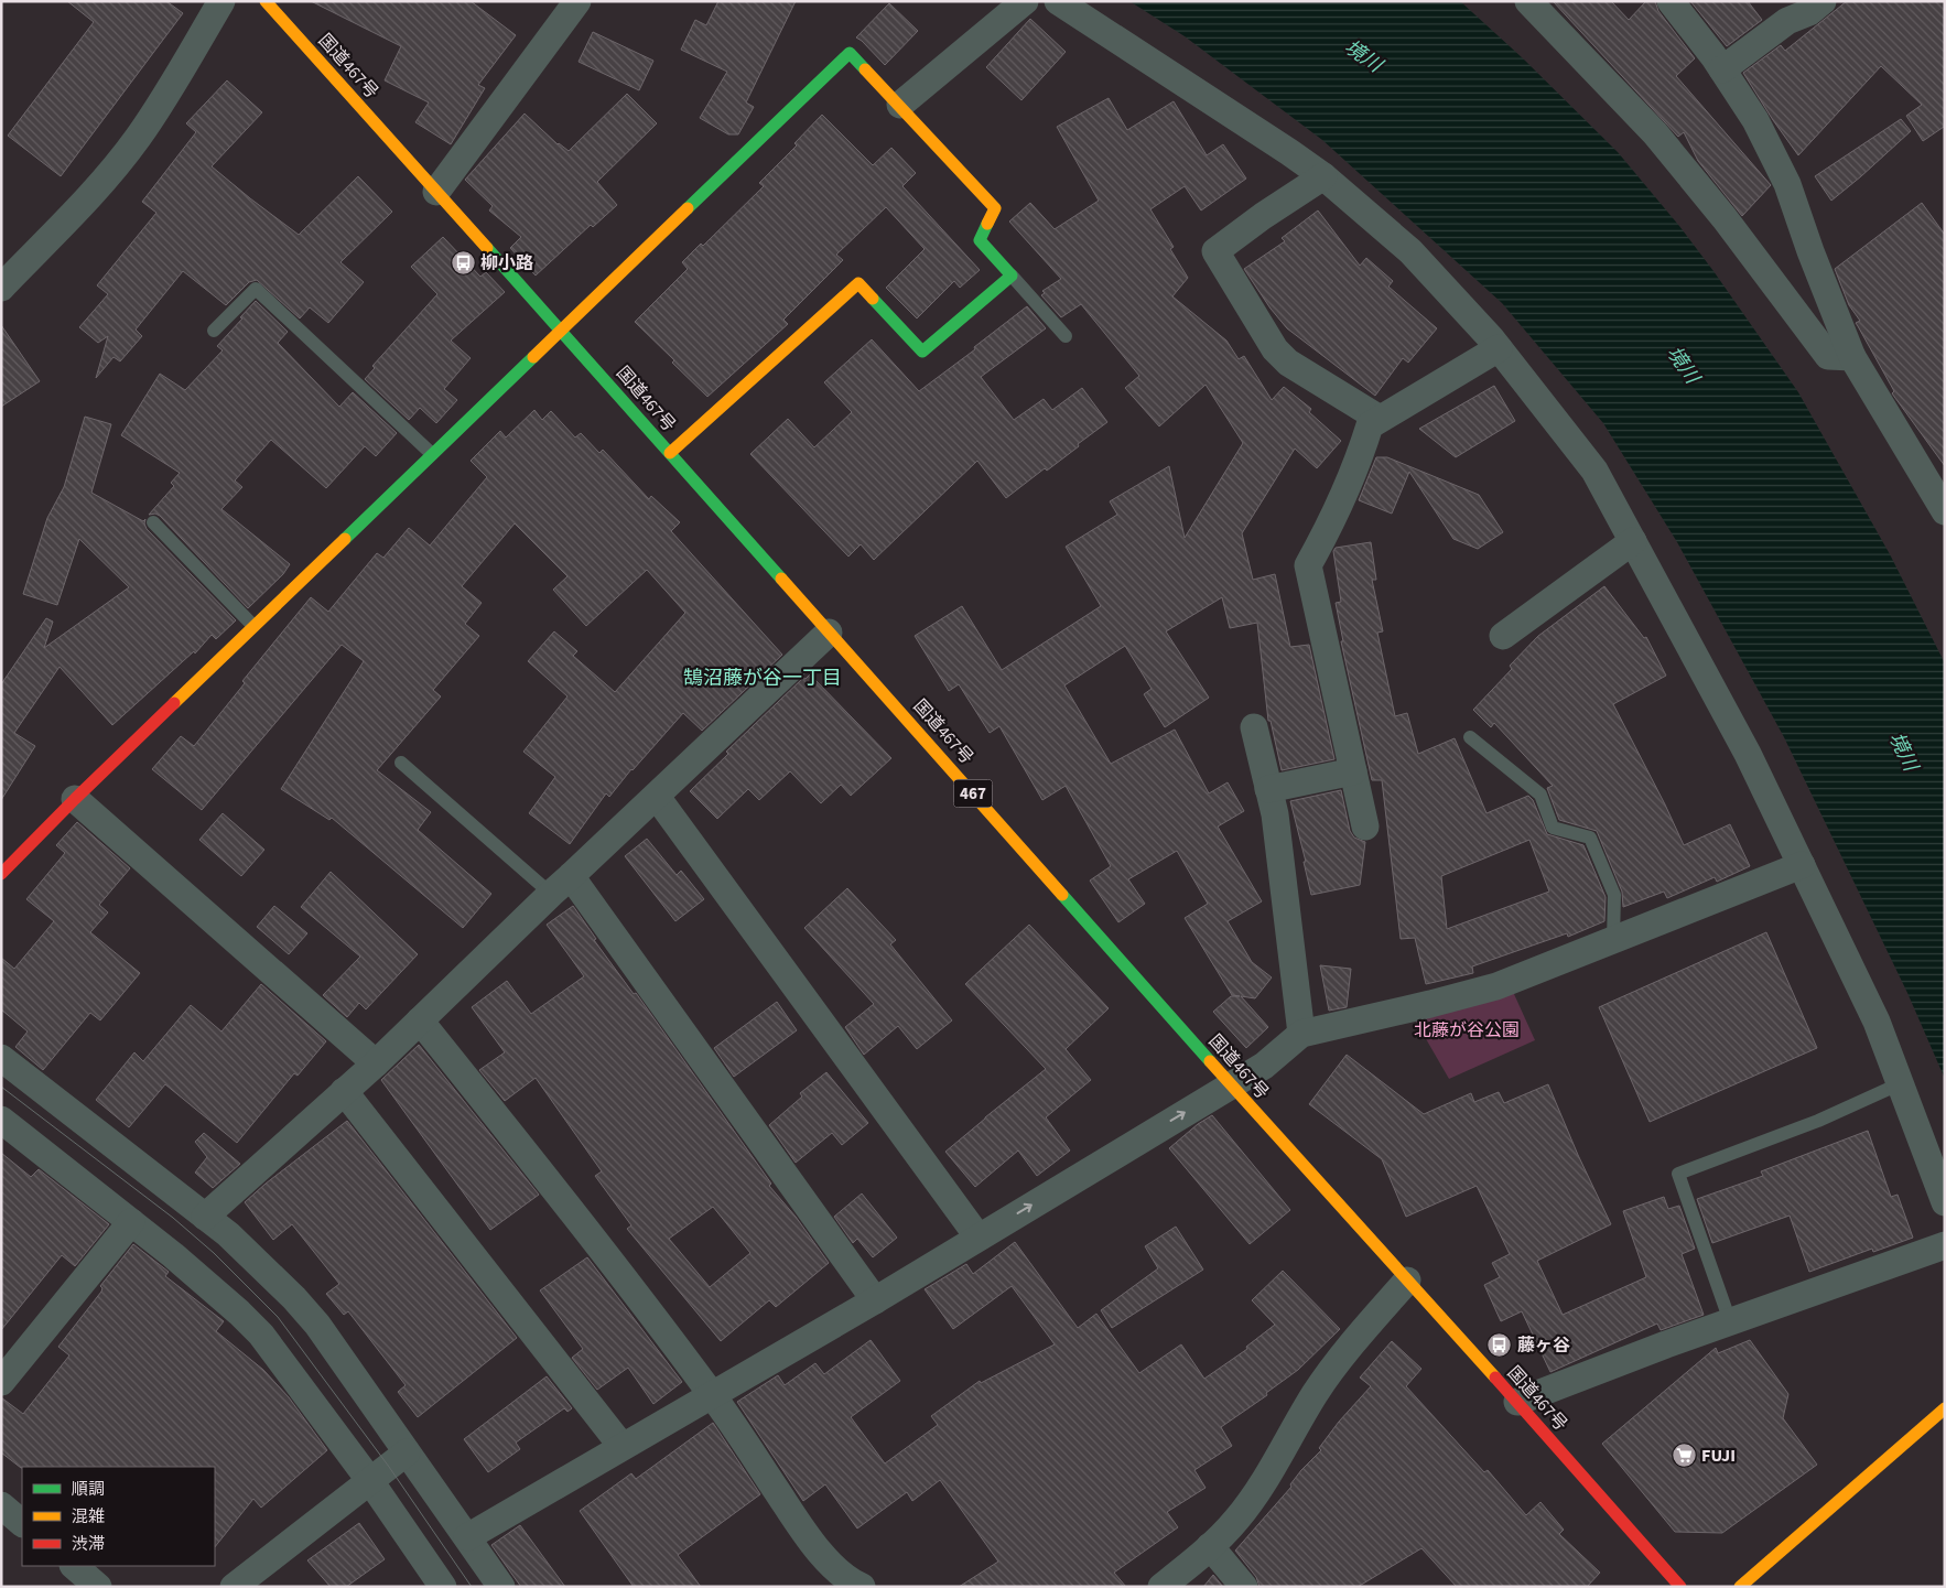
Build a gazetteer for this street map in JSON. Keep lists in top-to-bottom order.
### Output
{
  "streets": {
    "main road": ["国道467号", "467"]
  },
  "districts": ["鵠沼藤が谷一丁目"],
  "water": ["境川"],
  "parks": ["北藤が谷公園"],
  "places": {
    "bus stop": ["柳小路", "藤ヶ谷"],
    "supermarket": ["FUJI"]
  },
  "legend": ["順調", "混雑", "渋滞"]
}
